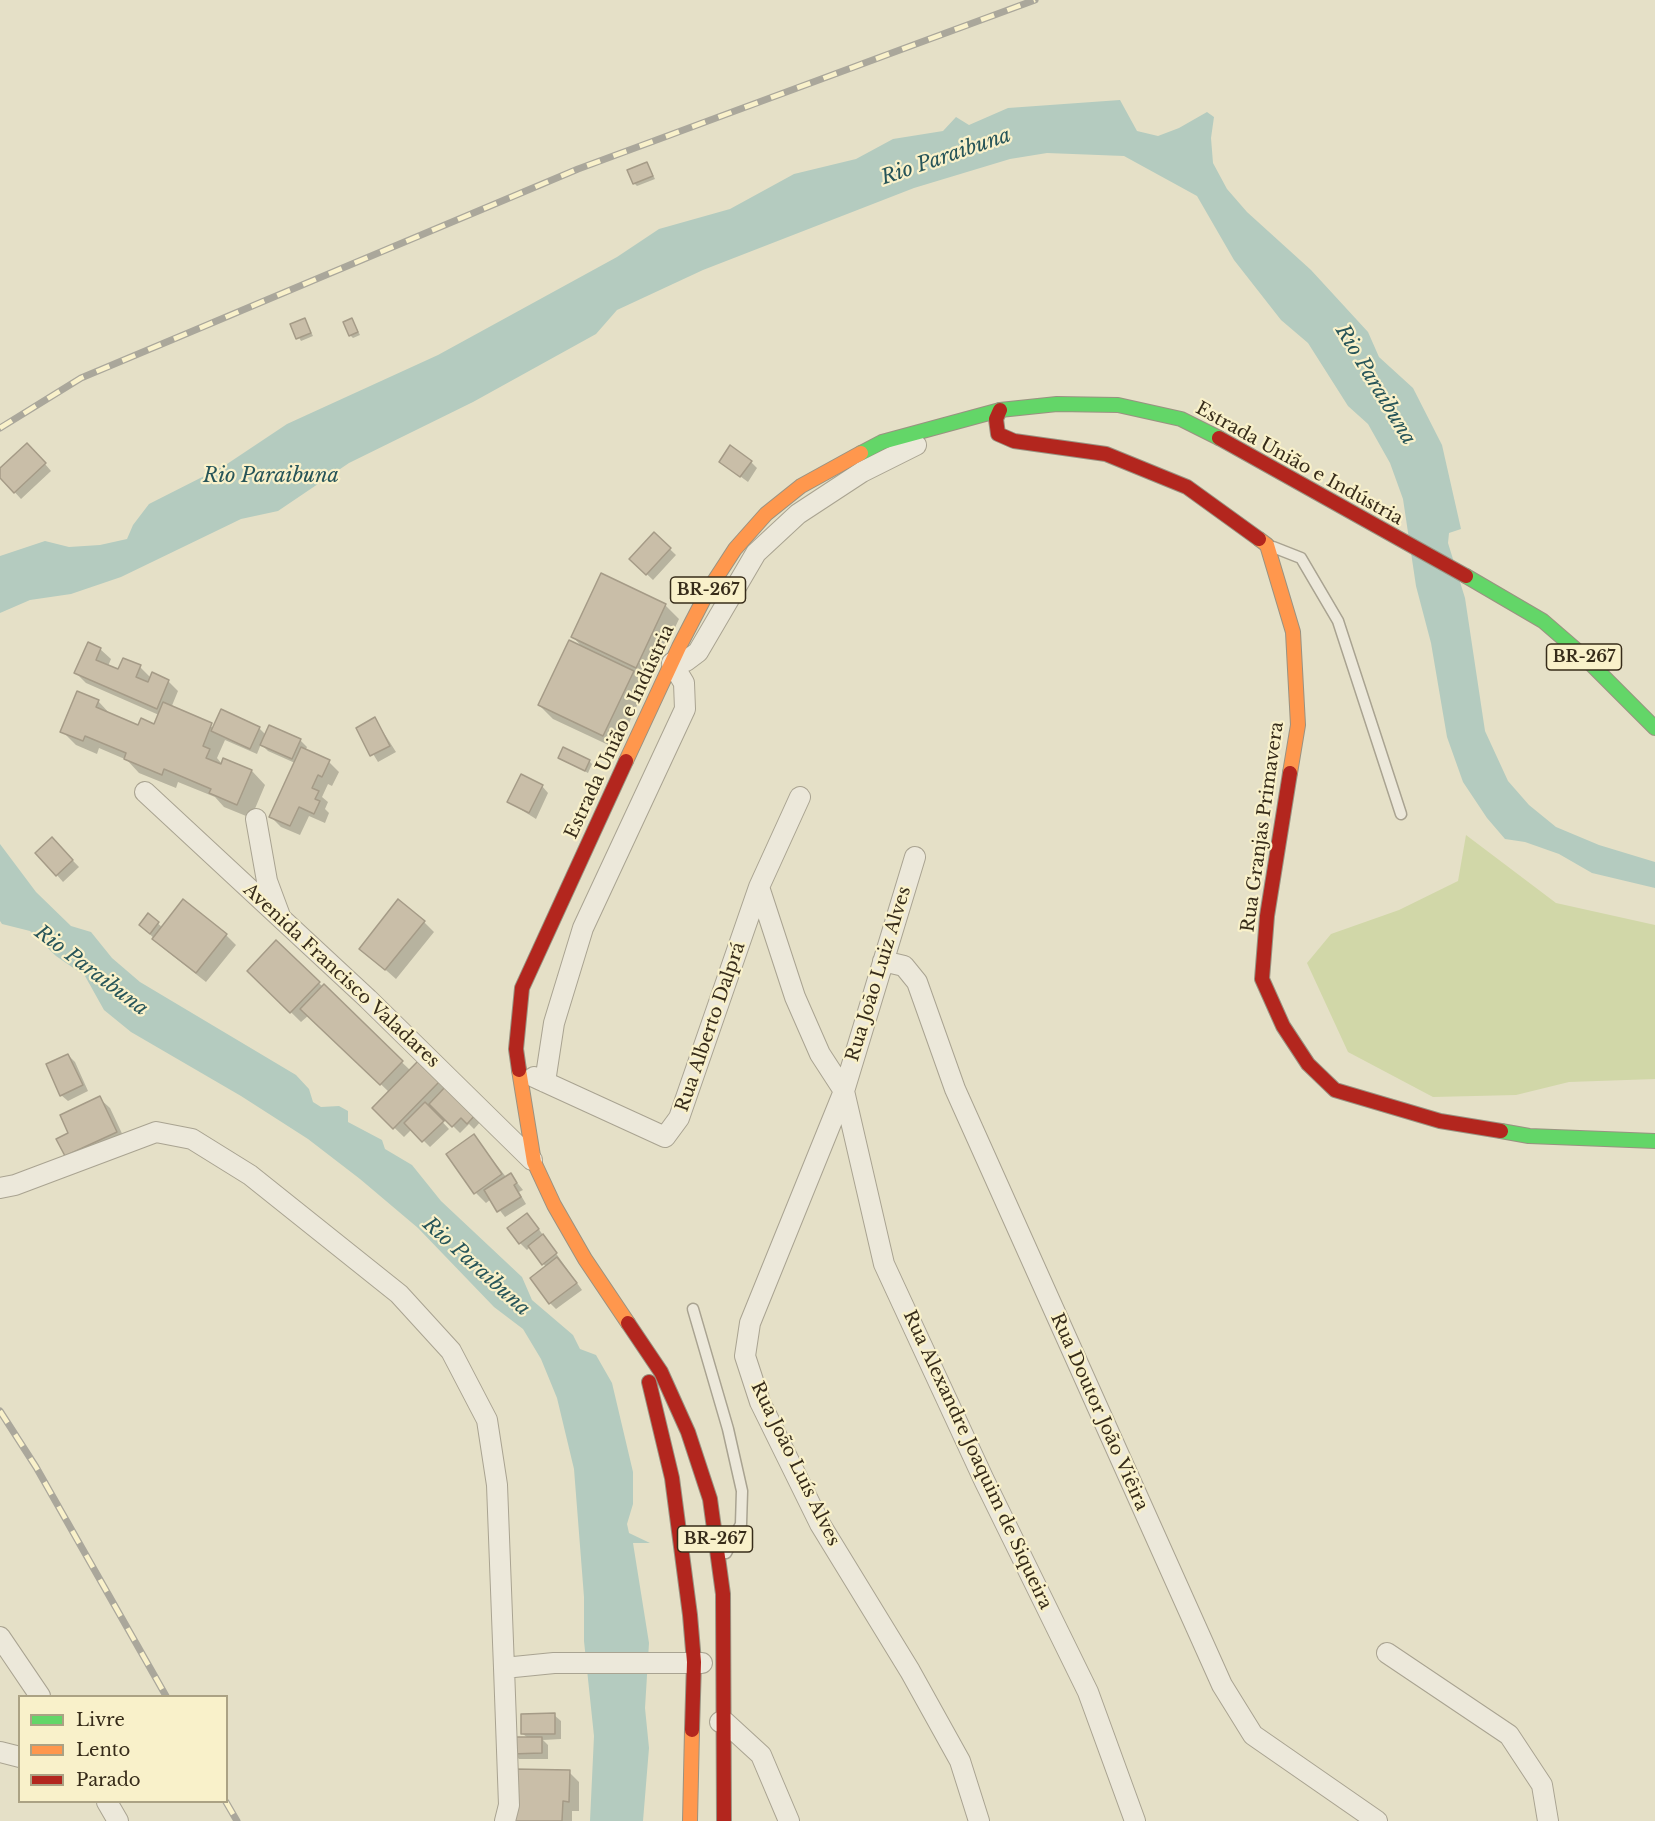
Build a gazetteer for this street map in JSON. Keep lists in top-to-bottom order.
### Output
{
  "streets": {
    "main road": ["Estrada União e Indústria", "BR-267", "Rua Granjas Primavera"],
    "street": [
      "Rua Joāo Luiz Alves",
      "Avenida Francisco Valadares",
      "Rua Alberto Dalprá",
      "Rua Doutor João Viêira",
      "Rua Alexandre Joaquim de Siqueira",
      "Rua João Luís Alves"
    ]
  },
  "crossings": [
    ["Estrada União e Indústria", "BR-267"],
    ["Estrada União e Indústria", "Avenida Francisco Valadares"],
    ["Estrada União e Indústria", "Rua Alberto Dalprá"],
    ["Rua Joāo Luiz Alves", "Rua Doutor João Viêira"],
    ["Rua Joāo Luiz Alves", "Rua Alexandre Joaquim de Siqueira"],
    ["Rua Joāo Luiz Alves", "Rua João Luís Alves"],
    ["Rua Alexandre Joaquim de Siqueira", "Rua João Luís Alves"]
  ],
  "water": ["Rio Paraibuna"],
  "legend": ["Livre", "Lento", "Parado"]
}
